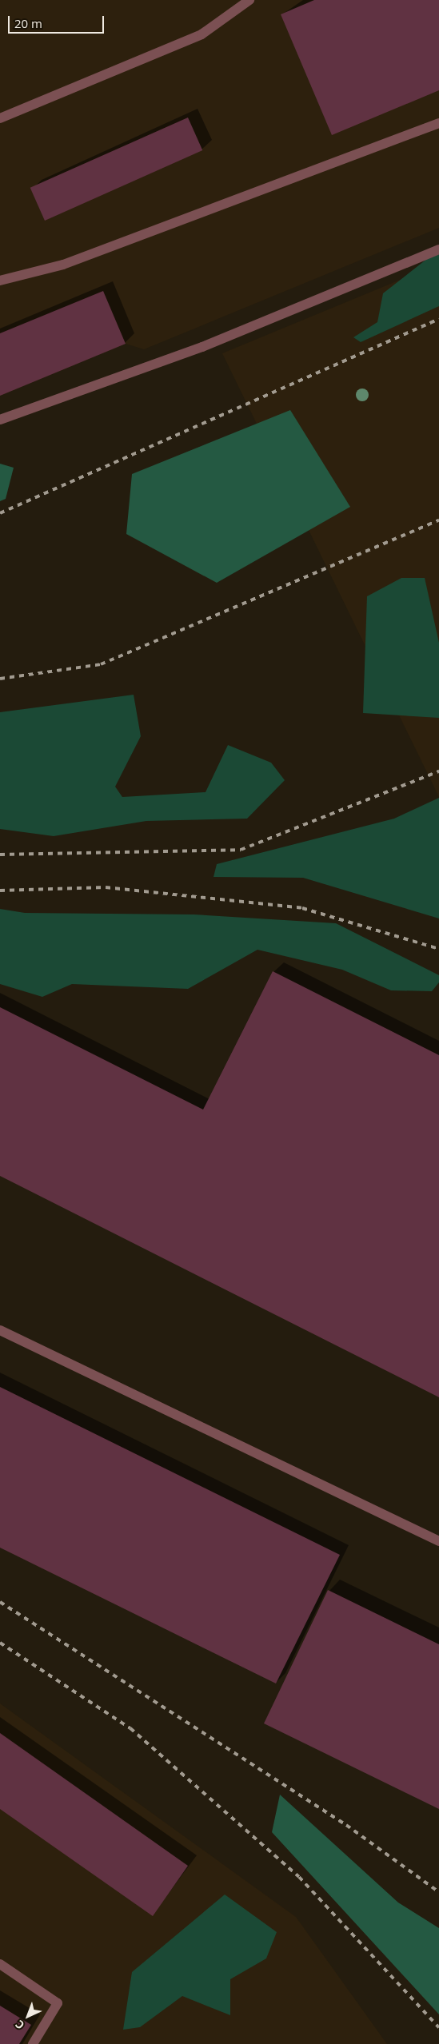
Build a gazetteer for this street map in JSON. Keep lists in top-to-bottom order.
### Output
{
  "scale_bar": "20 m",
  "north": "bottom left"
}
